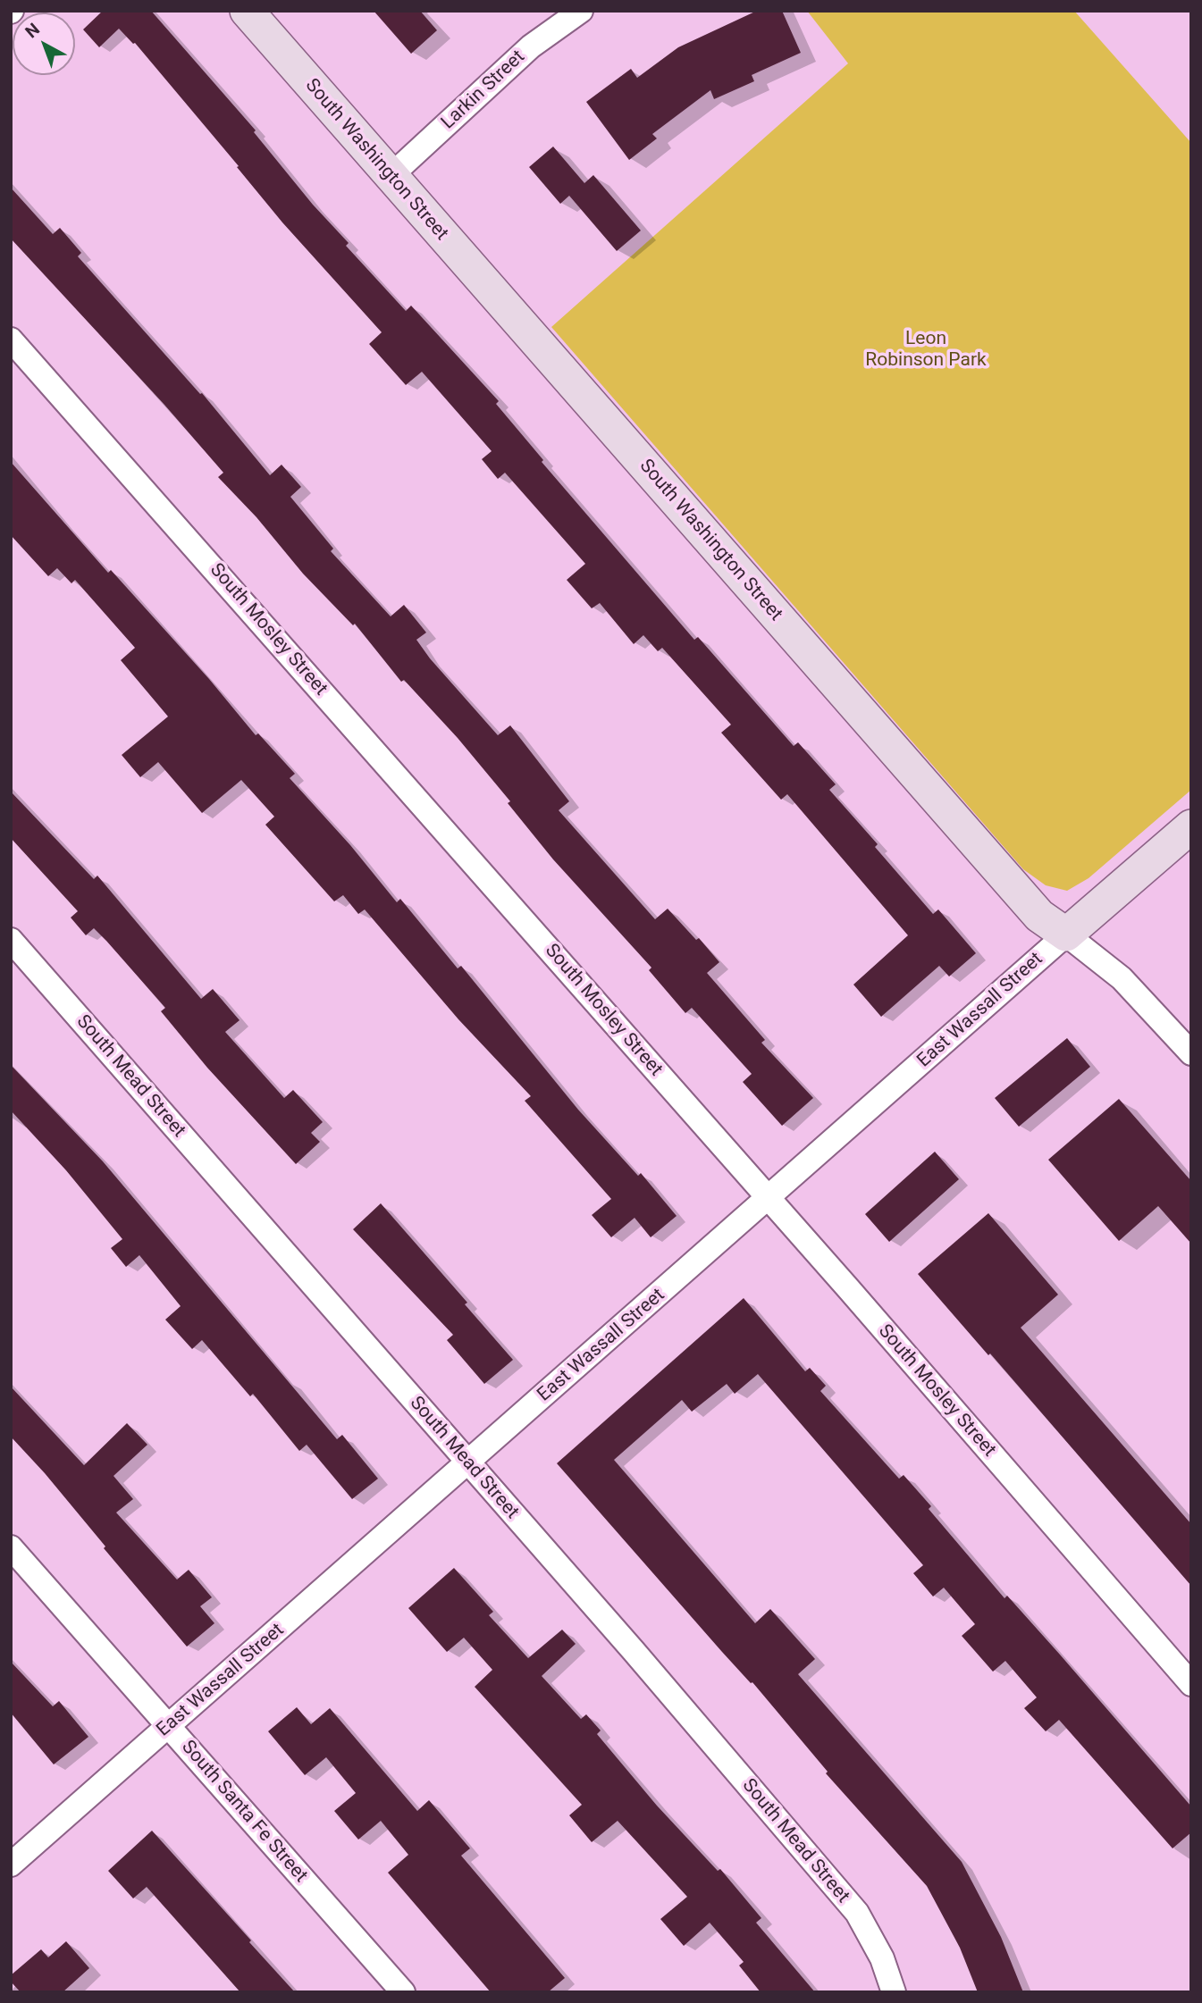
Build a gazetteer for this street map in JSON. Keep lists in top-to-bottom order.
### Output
{
  "streets": {
    "street": [
      "Larkin Street",
      "South Washington Street",
      "South Mosley Street",
      "East Wassall Street",
      "South Mead Street",
      "South Santa Fe Street"
    ]
  },
  "crossings": [
    ["Larkin Street", "South Washington Street"],
    ["South Washington Street", "East Wassall Street"],
    ["South Mosley Street", "East Wassall Street"],
    ["East Wassall Street", "South Mead Street"],
    ["East Wassall Street", "South Santa Fe Street"]
  ],
  "parks": ["Leon Robinson Park"],
  "north": "top left"
}
